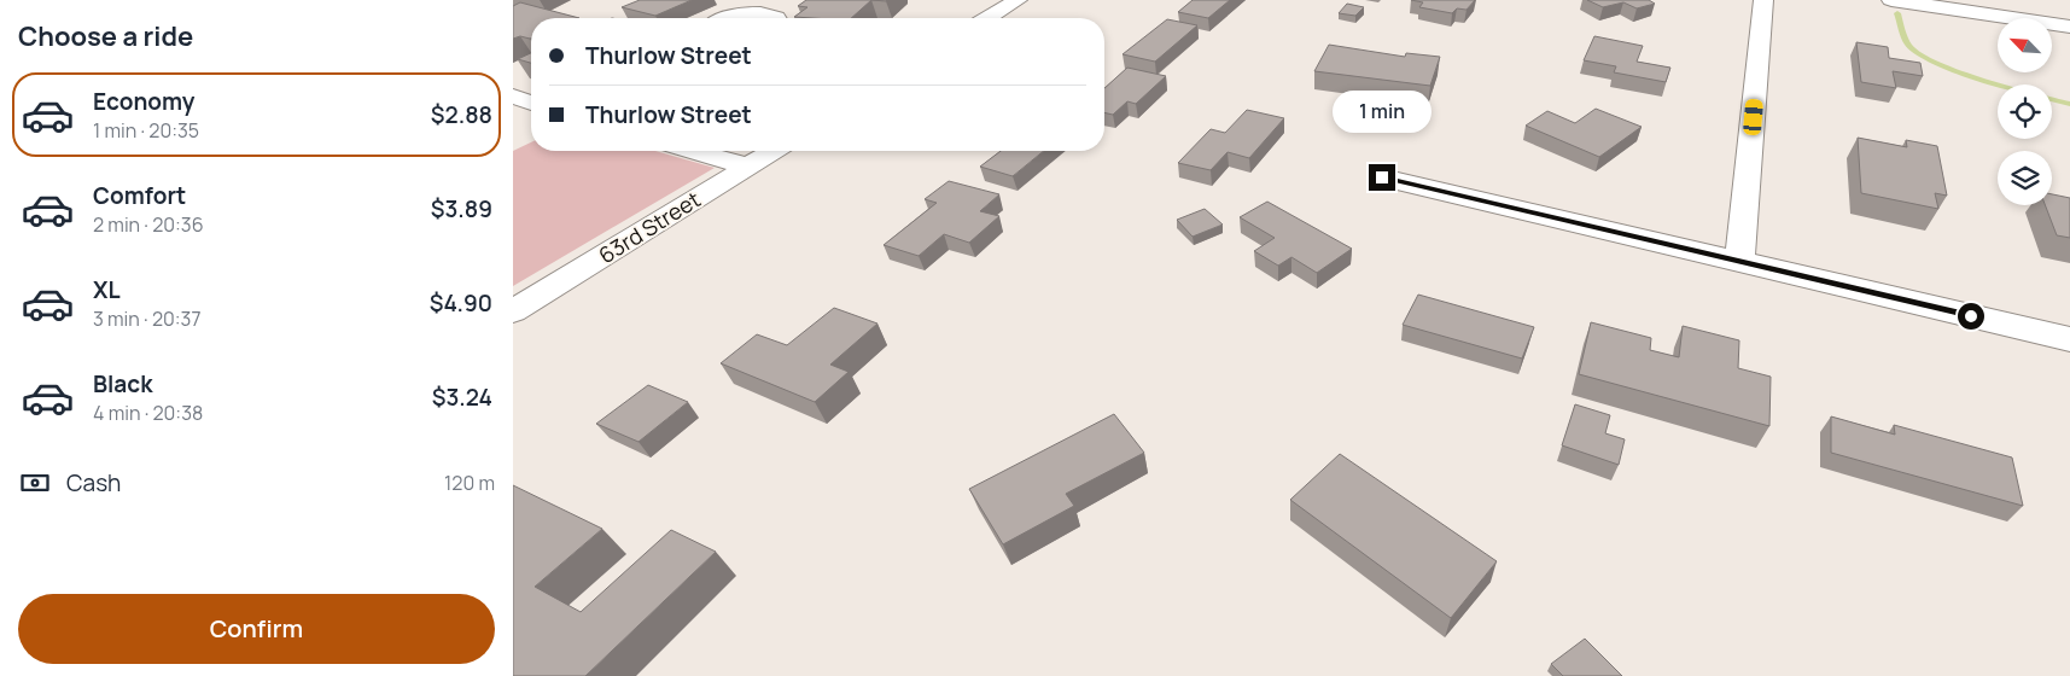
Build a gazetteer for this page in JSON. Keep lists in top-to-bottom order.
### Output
{
  "streets": {
    "street": ["63rd Street"]
  },
  "north": "top left",
  "page": {
    "heading": "Choose a ride",
    "banner": ["Thurlow Street", "Thurlow Street"],
    "list": [
      {
        "name": "Economy",
        "note": "1 min · 20:35",
        "value": "$2.88"
      },
      {
        "name": "Comfort",
        "note": "2 min · 20:36",
        "value": "$3.89"
      },
      {
        "name": "XL",
        "note": "3 min · 20:37",
        "value": "$4.90"
      },
      {
        "name": "Black",
        "note": "4 min · 20:38",
        "value": "$3.24"
      }
    ],
    "bubble": "1 min",
    "pay": ["Cash", "120 m"],
    "buttons": "Confirm"
  }
}
